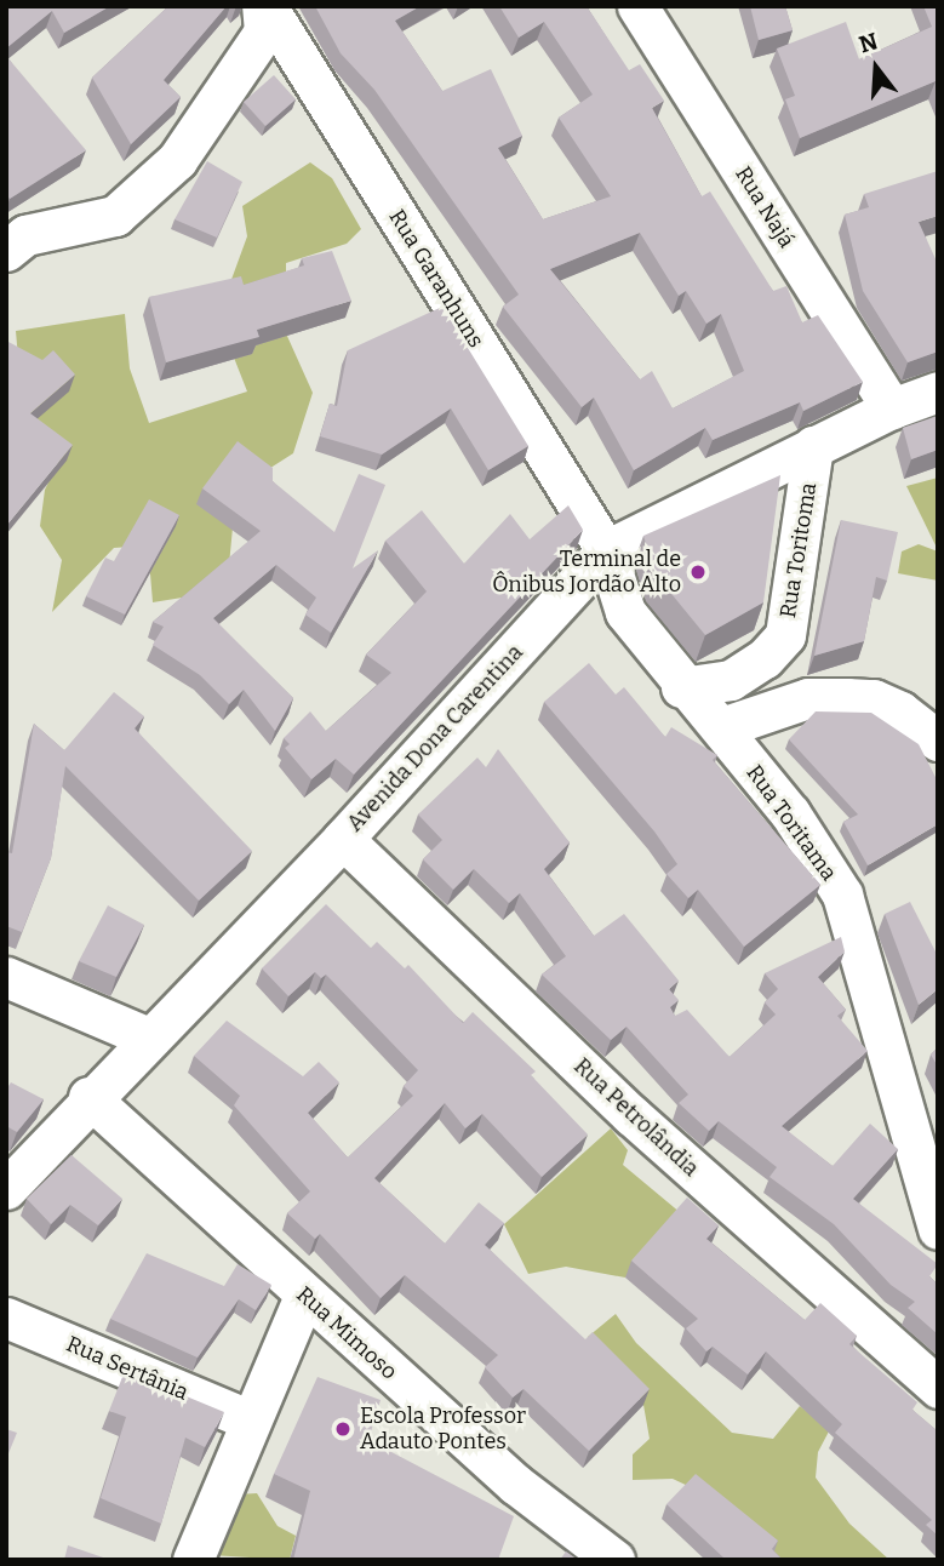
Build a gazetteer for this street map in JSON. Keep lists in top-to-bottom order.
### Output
{
  "streets": {
    "street": [
      "Rua Najá",
      "Rua Garanhuns",
      "Rua Toritoma",
      "Avenida Dona Carentina",
      "Rua Toritama",
      "Rua Petrolândia",
      "Rua Mimoso",
      "Rua Sertânia"
    ]
  },
  "crossings": [
    ["Rua Najá", "Avenida Dona Carentina"],
    ["Rua Garanhuns", "Avenida Dona Carentina"],
    ["Rua Garanhuns", "Rua Toritama"],
    ["Rua Toritoma", "Avenida Dona Carentina"],
    ["Rua Toritoma", "Rua Toritama"],
    ["Avenida Dona Carentina", "Rua Toritama"],
    ["Avenida Dona Carentina", "Rua Petrolândia"],
    ["Avenida Dona Carentina", "Rua Mimoso"]
  ],
  "places": ["Terminal de Ônibus Jordão Alto", "Escola Professor Adauto Pontes"],
  "north": "top"
}
